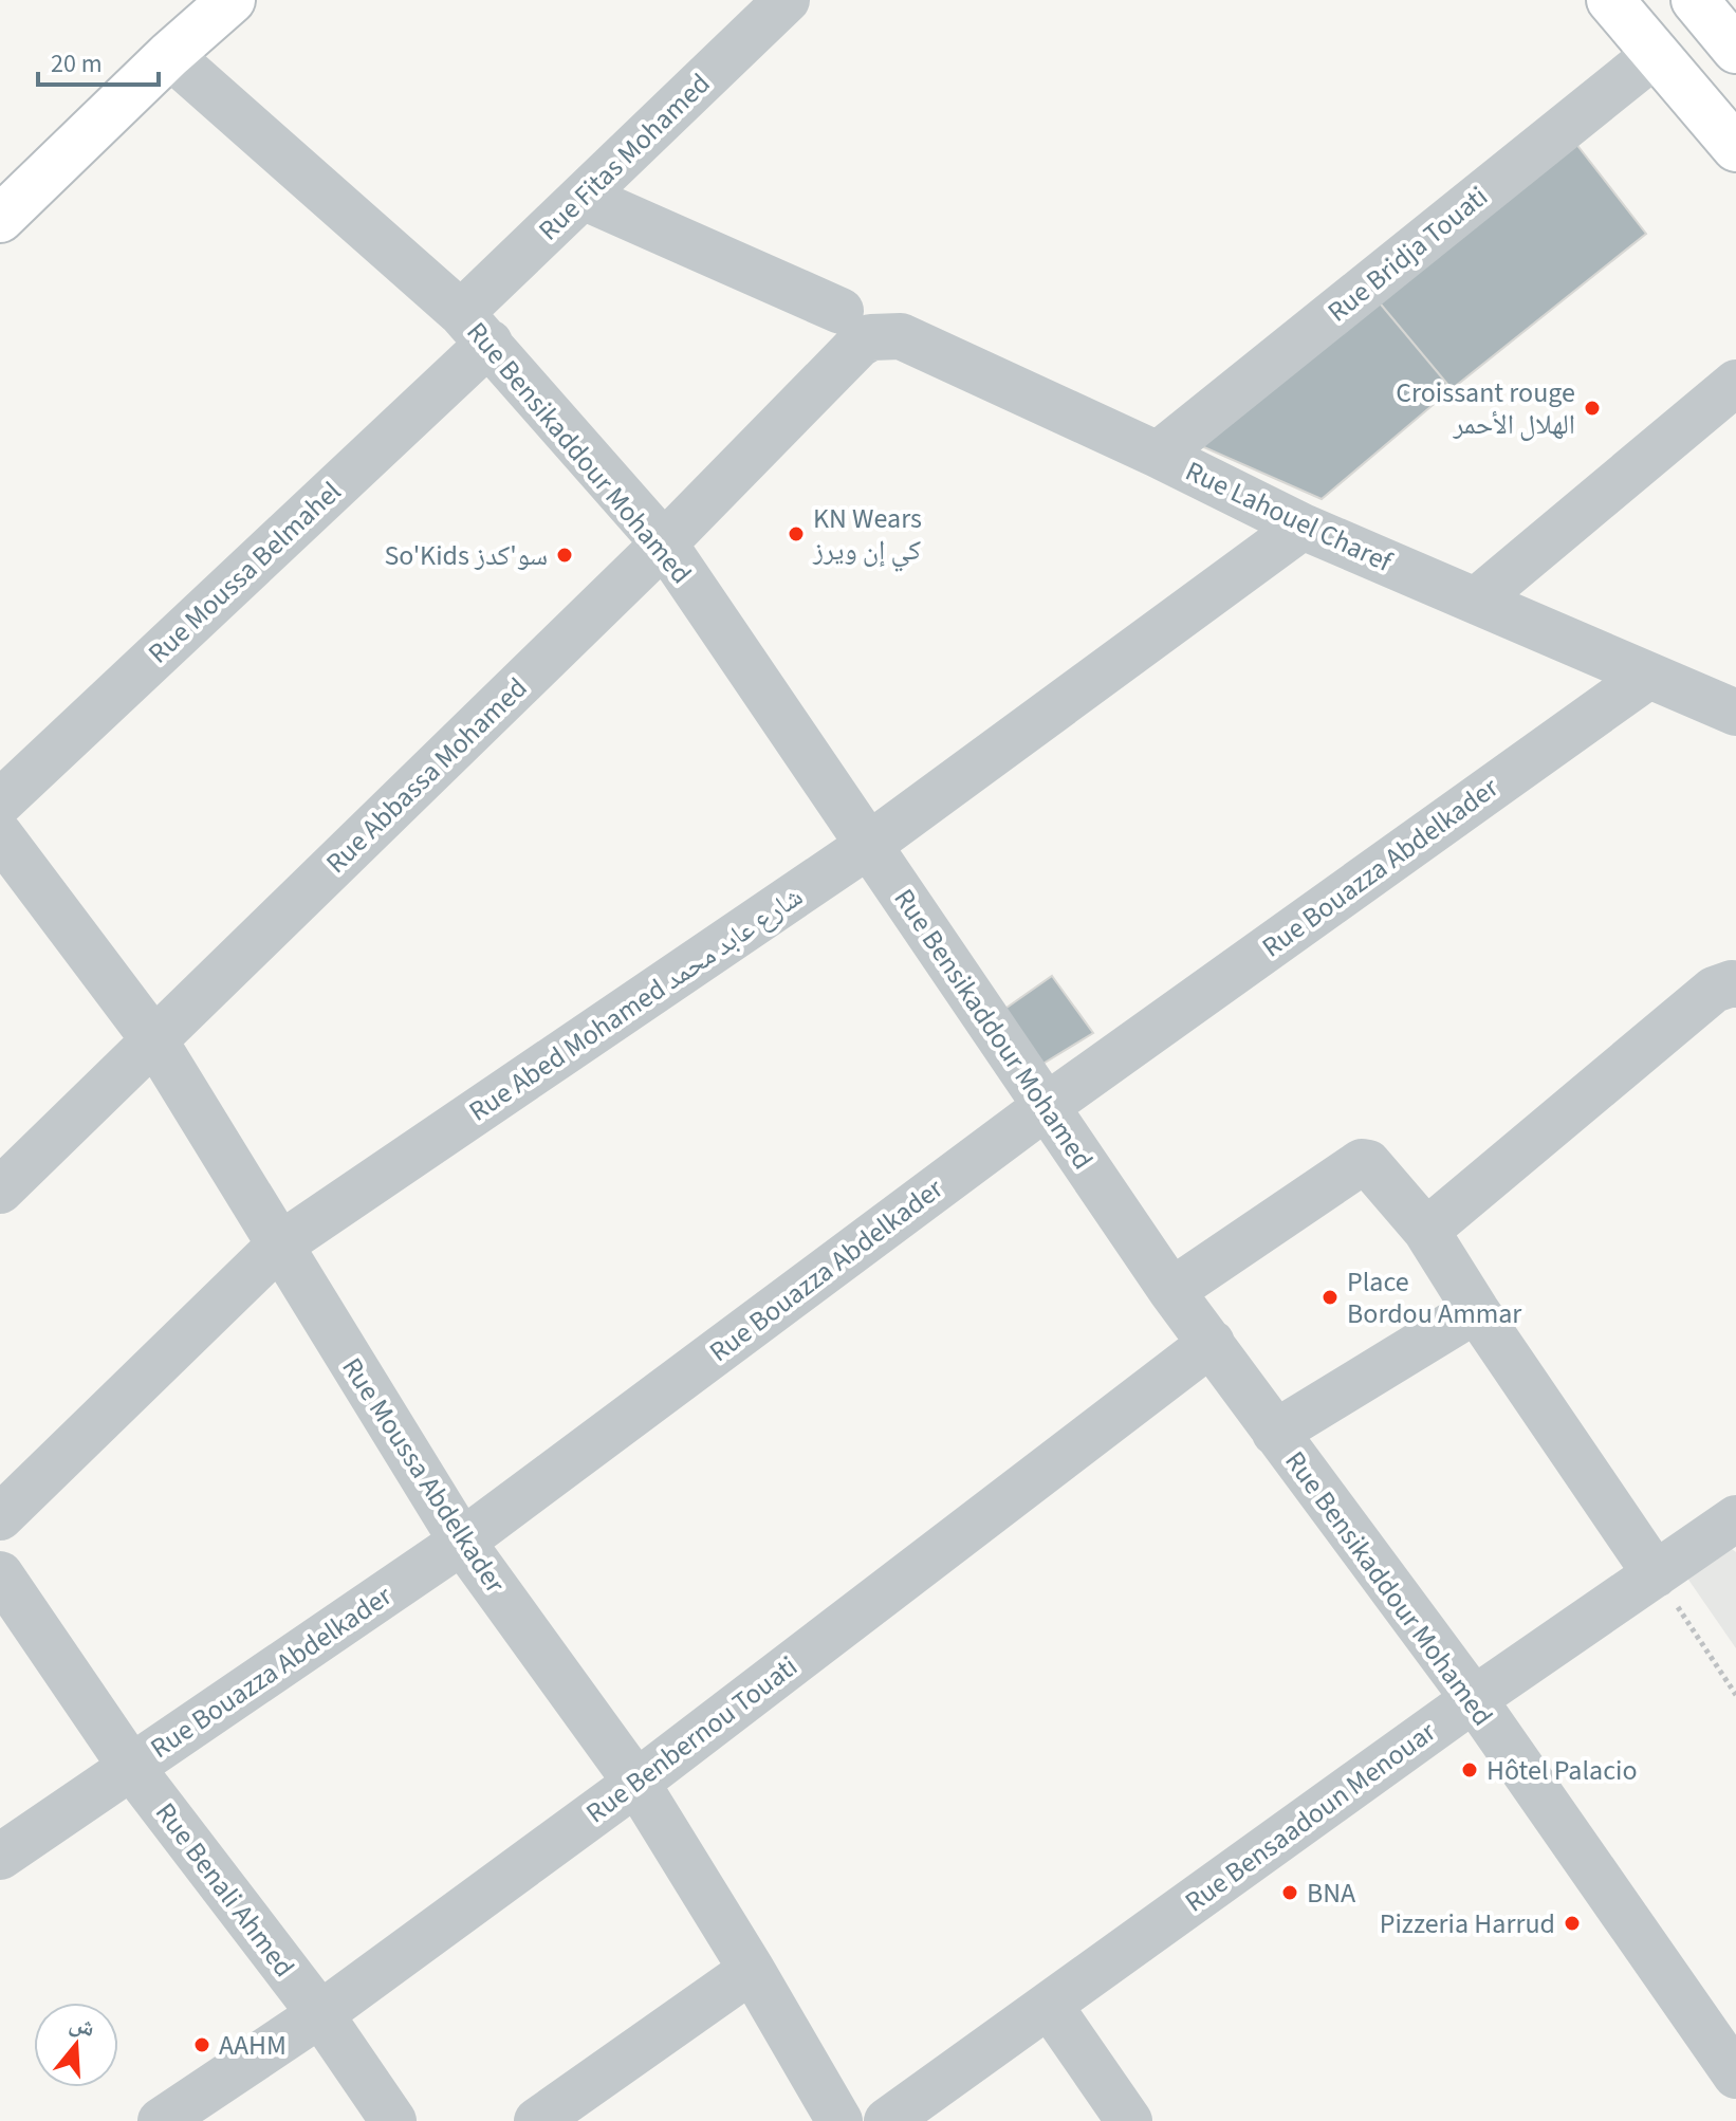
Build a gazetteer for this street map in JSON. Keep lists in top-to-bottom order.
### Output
{
  "streets": {
    "street": [
      "Rue Fitas Mohamed",
      "Rue Bridja Touati",
      "Rue Bensikaddour Mohamed",
      "Rue Lahouel Charef",
      "Rue Moussa Belmahel",
      "Rue Abbassa Mohamed",
      "Rue Bouazza Abdelkader",
      "Rue Abed Mohamed شارع عابد محمد",
      "Rue Moussa Abdelkader",
      "Rue Benbernou Touati",
      "Rue Bensaadoun Menouar",
      "Rue Benali Ahmed"
    ]
  },
  "crossings": [
    ["Rue Fitas Mohamed", "Rue Bensikaddour Mohamed"],
    ["Rue Fitas Mohamed", "Rue Moussa Belmahel"],
    ["Rue Bridja Touati", "Rue Lahouel Charef"],
    ["Rue Bensikaddour Mohamed", "Rue Moussa Belmahel"],
    ["Rue Bensikaddour Mohamed", "Rue Abbassa Mohamed"],
    ["Rue Bensikaddour Mohamed", "Rue Bouazza Abdelkader"],
    ["Rue Bensikaddour Mohamed", "Rue Abed Mohamed شارع عابد محمد"],
    ["Rue Bensikaddour Mohamed", "Rue Benbernou Touati"],
    ["Rue Bensikaddour Mohamed", "Rue Bensaadoun Menouar"],
    ["Rue Lahouel Charef", "Rue Abbassa Mohamed"],
    ["Rue Lahouel Charef", "Rue Bouazza Abdelkader"],
    ["Rue Lahouel Charef", "Rue Abed Mohamed شارع عابد محمد"],
    ["Rue Abbassa Mohamed", "Rue Moussa Abdelkader"],
    ["Rue Bouazza Abdelkader", "Rue Moussa Abdelkader"],
    ["Rue Bouazza Abdelkader", "Rue Benali Ahmed"],
    ["Rue Abed Mohamed شارع عابد محمد", "Rue Moussa Abdelkader"],
    ["Rue Moussa Abdelkader", "Rue Benbernou Touati"],
    ["Rue Benbernou Touati", "Rue Benali Ahmed"]
  ],
  "places": [
    "Croissant rouge الهلال الأحمر",
    "KN Wears كي إن ويرز",
    "So'Kids سو'كدز",
    "Place Bordou Ammar",
    "Hôtel Palacio",
    "BNA",
    "Pizzeria Harrud",
    "AAHM"
  ],
  "scale_bar": "20 m",
  "north": "top"
}
